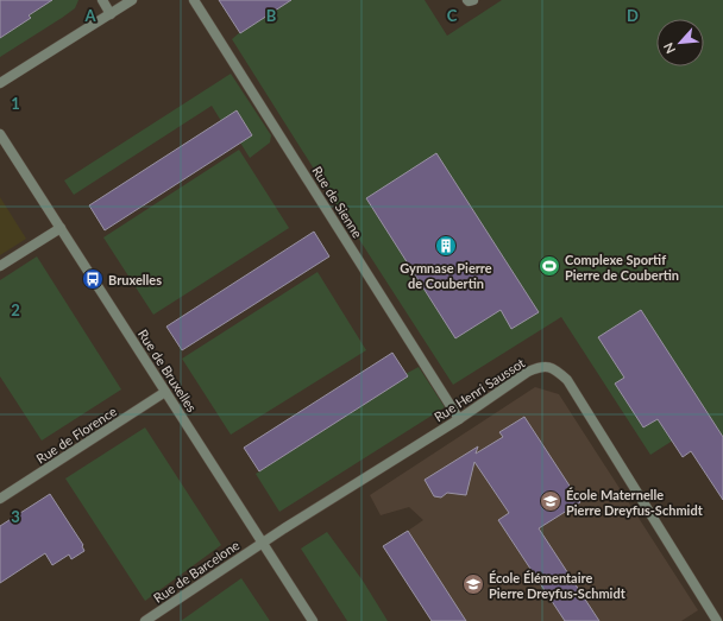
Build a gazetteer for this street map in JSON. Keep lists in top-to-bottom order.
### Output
{
  "streets": {
    "street": [
      "Rue de Sienne",
      "Rue de Bruxelles",
      "Rue Henri Saussot",
      "Rue de Florence",
      "Rue de Barcelone"
    ]
  },
  "crossings": [
    ["Rue de Sienne", "Rue Henri Saussot"],
    ["Rue de Bruxelles", "Rue Henri Saussot"],
    ["Rue de Bruxelles", "Rue de Florence"],
    ["Rue de Bruxelles", "Rue de Barcelone"],
    ["Rue Henri Saussot", "Rue de Barcelone"]
  ],
  "places": {
    "building": ["Gymnase Pierre de Coubertin"],
    "sports": ["Complexe Sportif Pierre de Coubertin"],
    "bus stop": ["Bruxelles"],
    "school or university": ["École Maternelle Pierre Dreyfus-Schmidt", "École Élémentaire Pierre Dreyfus-Schmidt"]
  },
  "north": "bottom left",
  "grid": {
    "columns": [
      "A",
      "B",
      "C",
      "D"
    ],
    "rows": ["1", "2", "3"]
  }
}
